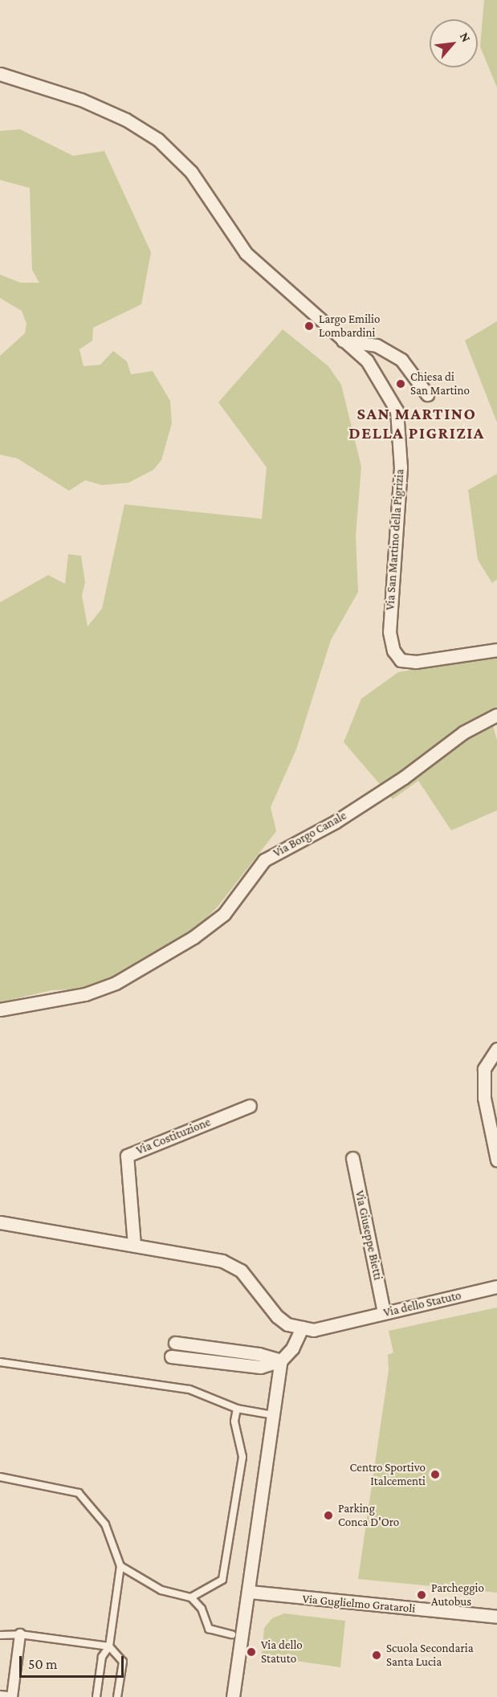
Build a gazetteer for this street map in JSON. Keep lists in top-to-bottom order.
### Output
{
  "streets": {
    "street": [
      "Via San Martino della Pigrizia",
      "Via Borgo Canale",
      "Via Costituzione",
      "Via Giuseppe Bietti",
      "Via dello Statuto",
      "Via Guglielmo Grataroli"
    ]
  },
  "crossings": [
    ["Via Giuseppe Bietti", "Via dello Statuto"]
  ],
  "districts": ["SAN MARTINO DELLA PIGRIZIA"],
  "places": [
    "Largo Emilio Lombardini",
    "Chiesa di San Martino",
    "Centro Sportivo Italcementi",
    "Parking Conca D'Oro",
    "Parcheggio Autobus",
    "Via dello Statuto",
    "Scuola Secondaria Santa Lucia"
  ],
  "scale_bar": "50 m",
  "north": "top right"
}
